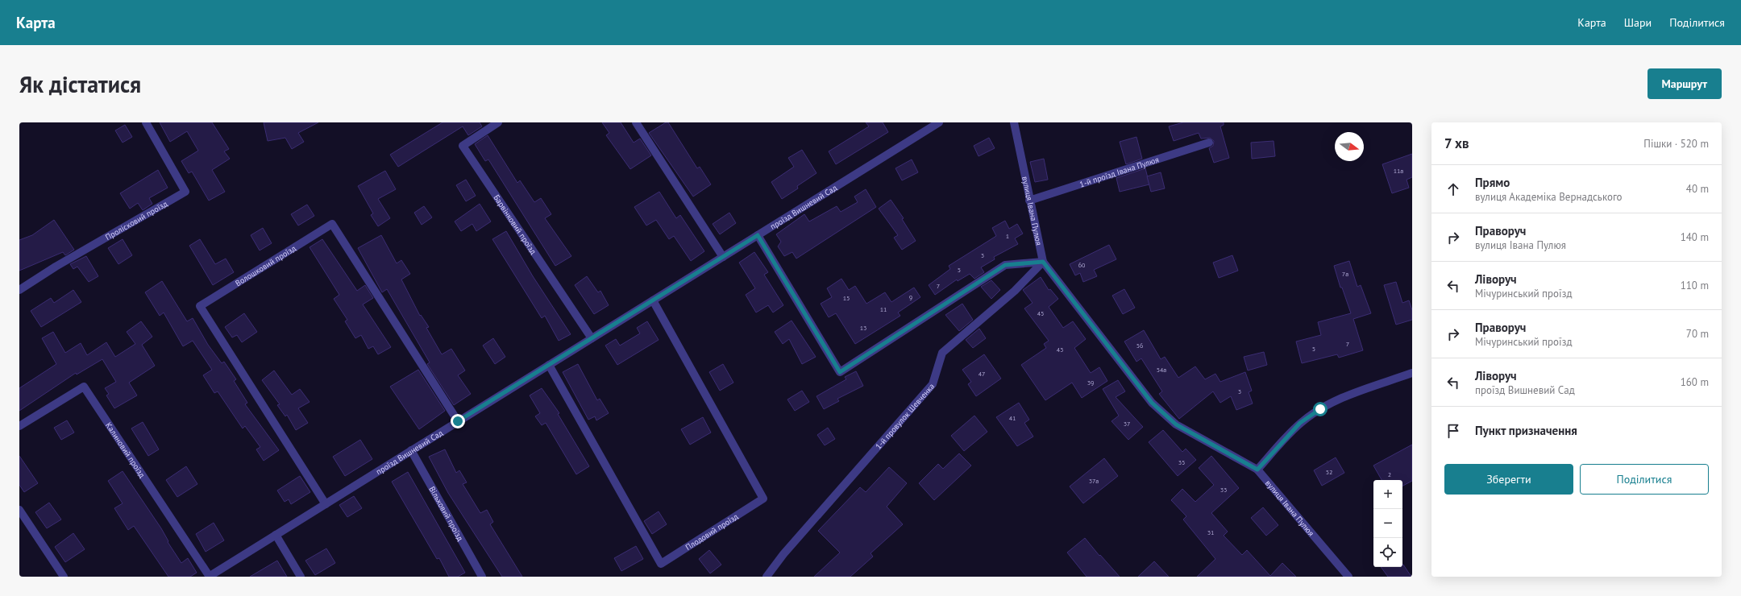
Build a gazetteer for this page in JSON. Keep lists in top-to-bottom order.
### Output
{
  "streets": {
    "street": [
      "1-й проїзд Івана Пулюя",
      "проїзд Вишневий Сад",
      "вулиця Івана Пулюя",
      "Пролісковий проїзд",
      "Барвінковий проїзд",
      "Волошковий проїзд",
      "1-й провулок Шевченка",
      "Калиновий проїзд",
      "Вільховий проїзд",
      "Плодовий проїзд"
    ]
  },
  "crossings": [
    ["1-й проїзд Івана Пулюя", "вулиця Івана Пулюя"],
    ["проїзд Вишневий Сад", "Барвінковий проїзд"],
    ["проїзд Вишневий Сад", "Волошковий проїзд"],
    ["проїзд Вишневий Сад", "Калиновий проїзд"],
    ["проїзд Вишневий Сад", "Вільховий проїзд"],
    ["проїзд Вишневий Сад", "Плодовий проїзд"],
    ["вулиця Івана Пулюя", "1-й провулок Шевченка"]
  ],
  "house_numbers": [
    "11а",
    "1",
    "3",
    "60",
    "5",
    "7а",
    "7",
    "9",
    "15",
    "11",
    "45",
    "13",
    "7",
    "56",
    "5",
    "43",
    "54а",
    "47",
    "39",
    "3",
    "41",
    "37",
    "35",
    "52",
    "2",
    "37а",
    "33",
    "31"
  ],
  "north": "right",
  "page": {
    "header": "Карта",
    "nav": ["Карта", "Шари", "Поділитися"],
    "buttons": [
      "Маршрут",
      ["Зберегти", "Поділитися"]
    ],
    "title": "Як дістатися",
    "heading": ["7 хв", "Пішки · 520 m"],
    "list": [
      ["Прямо", "вулиця Академіка Вернадського", "40 m"],
      ["Праворуч", "вулиця Івана Пулюя", "140 m"],
      ["Ліворуч", "Мічуринський проїзд", "110 m"],
      ["Праворуч", "Мічуринський проїзд", "70 m"],
      ["Ліворуч", "проїзд Вишневий Сад", "160 m"],
      "Пункт призначення"
    ],
    "map_buttons": ["+", "−"]
  }
}
